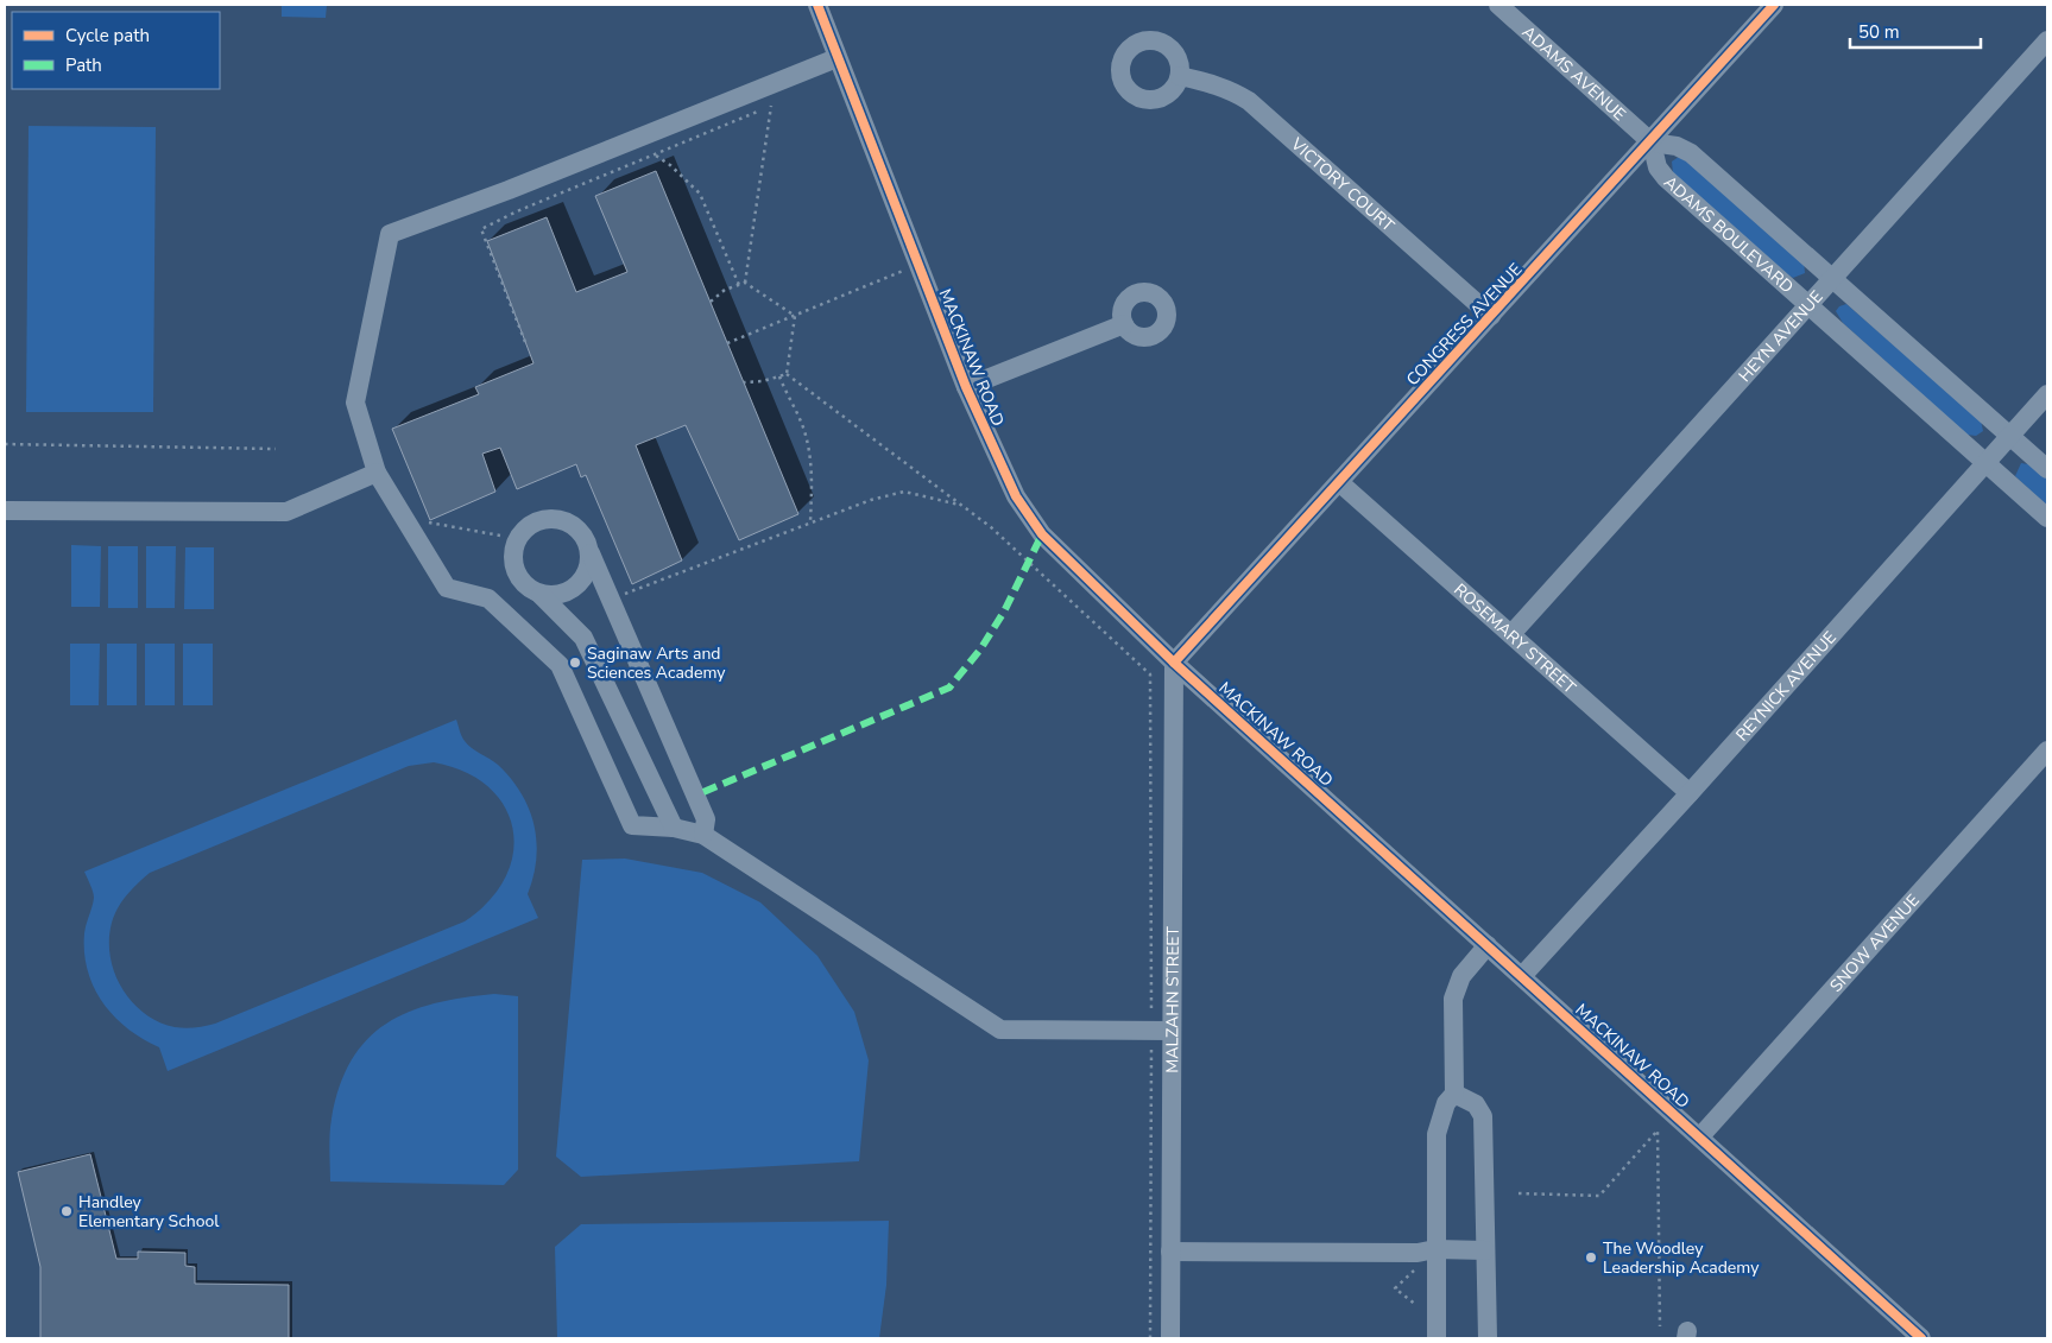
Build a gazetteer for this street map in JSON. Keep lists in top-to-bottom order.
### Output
{
  "streets": {
    "street": [
      "ADAMS AVENUE",
      "VICTORY COURT",
      "ADAMS BOULEVARD",
      "CONGRESS AVENUE",
      "HEYN AVENUE",
      "MACKINAW ROAD",
      "ROSEMARY STREET",
      "REYNICK AVENUE",
      "SNOW AVENUE",
      "MALZAHN STREET"
    ]
  },
  "crossings": [
    ["ADAMS AVENUE", "ADAMS BOULEVARD"],
    ["ADAMS AVENUE", "CONGRESS AVENUE"],
    ["VICTORY COURT", "CONGRESS AVENUE"],
    ["ADAMS BOULEVARD", "CONGRESS AVENUE"],
    ["ADAMS BOULEVARD", "HEYN AVENUE"],
    ["ADAMS BOULEVARD", "REYNICK AVENUE"],
    ["CONGRESS AVENUE", "MACKINAW ROAD"],
    ["CONGRESS AVENUE", "ROSEMARY STREET"],
    ["CONGRESS AVENUE", "MALZAHN STREET"],
    ["HEYN AVENUE", "ROSEMARY STREET"],
    ["MACKINAW ROAD", "REYNICK AVENUE"],
    ["MACKINAW ROAD", "SNOW AVENUE"],
    ["MACKINAW ROAD", "MALZAHN STREET"],
    ["ROSEMARY STREET", "REYNICK AVENUE"]
  ],
  "places": ["Saginaw Arts and Sciences Academy", "Handley Elementary School", "The Woodley Leadership Academy"],
  "legend": ["Cycle path", "Path"],
  "scale_bar": "50 m"
}
